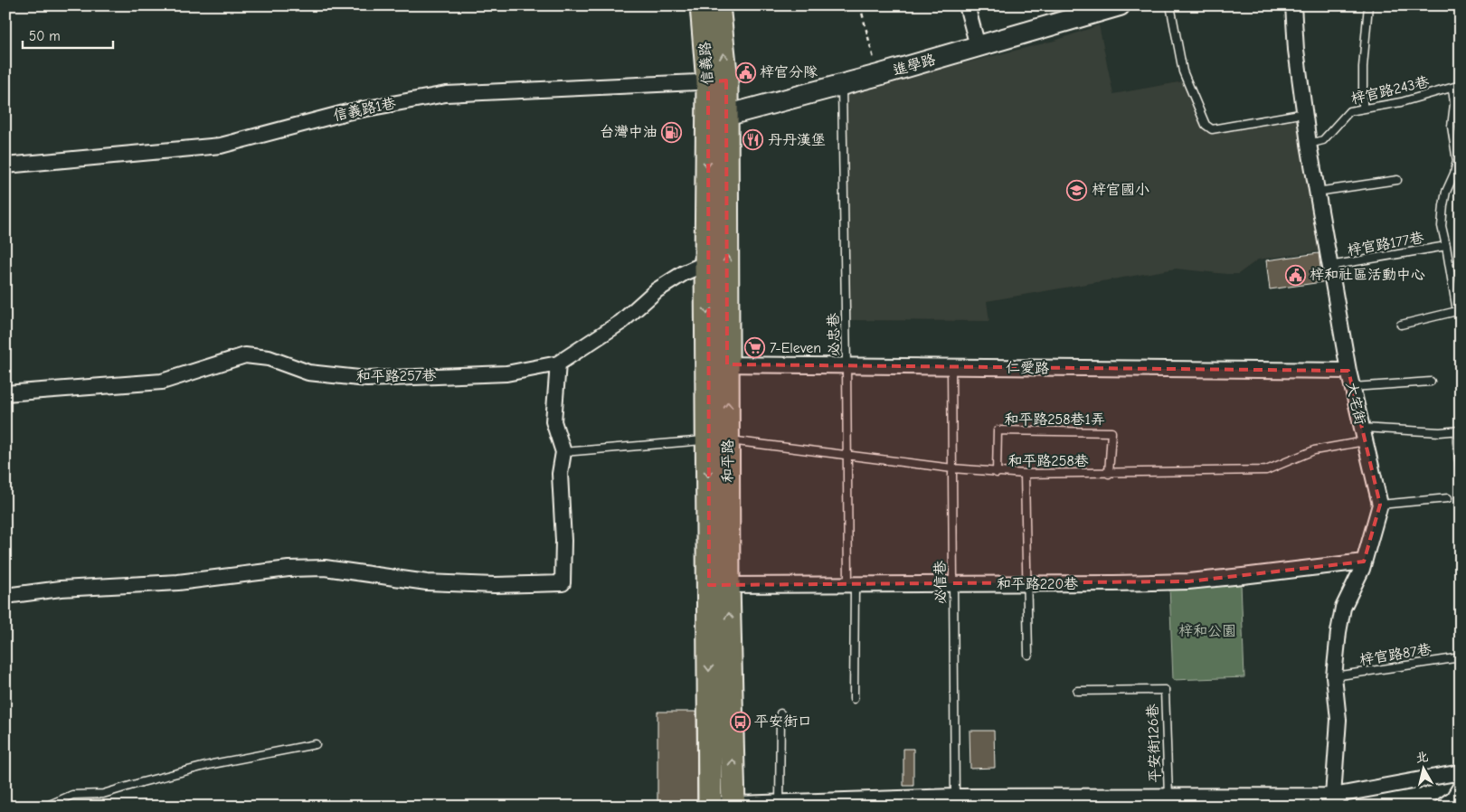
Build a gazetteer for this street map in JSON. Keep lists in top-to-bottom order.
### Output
{
  "streets": {
    "main road": ["信義路", "和平路"],
    "street": [
      "進學路",
      "信義路1巷",
      "仁愛路",
      "和平路257巷",
      "大宅街",
      "和平路220巷"
    ],
    "lane": [
      "梓官路243巷",
      "梓官路177巷",
      "必忠巷",
      "和平路258巷1弄",
      "和平路258巷",
      "必信巷",
      "梓官路87巷",
      "平安街126巷"
    ]
  },
  "crossings": [
    ["信義路", "進學路"],
    ["信義路", "信義路1巷"],
    ["信義路", "和平路"],
    ["進學路", "必忠巷"],
    ["進學路", "和平路"],
    ["梓官路243巷", "梓官路177巷"],
    ["梓官路243巷", "大宅街"],
    ["梓官路177巷", "大宅街"],
    ["必忠巷", "仁愛路"],
    ["必忠巷", "和平路258巷"],
    ["必忠巷", "和平路220巷"],
    ["仁愛路", "大宅街"],
    ["仁愛路", "和平路"],
    ["仁愛路", "必信巷"],
    ["和平路257巷", "和平路"],
    ["大宅街", "和平路258巷"],
    ["大宅街", "和平路220巷"],
    ["大宅街", "梓官路87巷"],
    ["和平路258巷1弄", "和平路258巷"],
    ["和平路", "和平路258巷"],
    ["和平路", "和平路220巷"],
    ["和平路258巷", "必信巷"],
    ["必信巷", "和平路220巷"]
  ],
  "parks": ["梓和公園"],
  "places": {
    "public building": ["梓官分隊", "梓和社區活動中心"],
    "fuel station": ["台灣中油"],
    "restaurant": ["丹丹漢堡"],
    "school or university": ["梓官國小"],
    "supermarket": ["7-Eleven"],
    "bus stop": ["平安街口"]
  },
  "scale_bar": "50 m",
  "north": "top"
}
